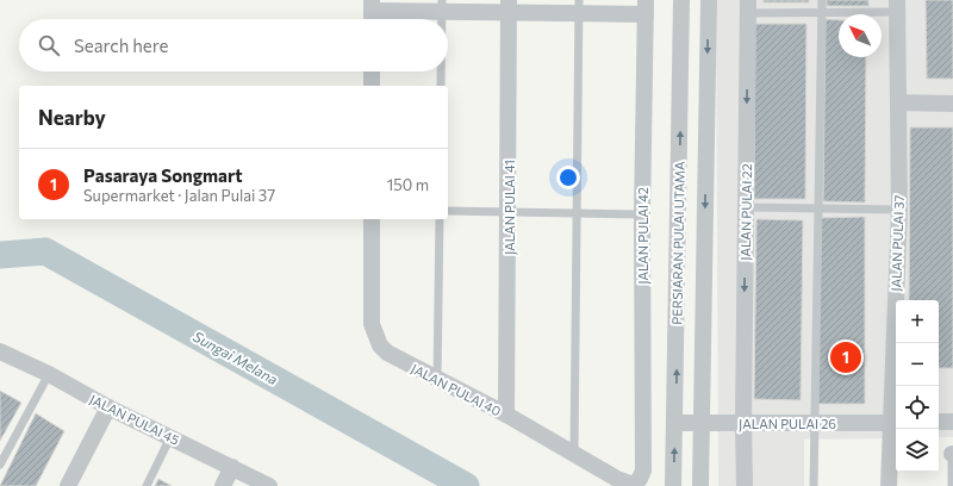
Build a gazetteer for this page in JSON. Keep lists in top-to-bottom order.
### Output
{
  "streets": {
    "street": [
      "JALAN PULAI 41",
      "JALAN PULAI 22",
      "JALAN PULAI 42",
      "PERSIARAN PULAI UTAMA",
      "JALAN PULAI 37",
      "JALAN PULAI 40",
      "JALAN PULAI 45",
      "JALAN PULAI 26"
    ]
  },
  "crossings": [
    ["JALAN PULAI 41", "JALAN PULAI 40"],
    ["JALAN PULAI 22", "JALAN PULAI 26"],
    ["JALAN PULAI 42", "JALAN PULAI 40"],
    ["PERSIARAN PULAI UTAMA", "JALAN PULAI 26"],
    ["JALAN PULAI 37", "JALAN PULAI 26"]
  ],
  "one_way": ["JALAN PULAI 22"],
  "water": ["Sungai Melana"],
  "north": "top left",
  "page": {
    "search": "Search here",
    "heading": "Nearby",
    "list": [
      {
        "mark": "1",
        "name": "Pasaraya Songmart",
        "note": "Supermarket · Jalan Pulai 37",
        "value": "150 m"
      }
    ],
    "map_buttons": ["+", "−"],
    "pins": "1"
  }
}
